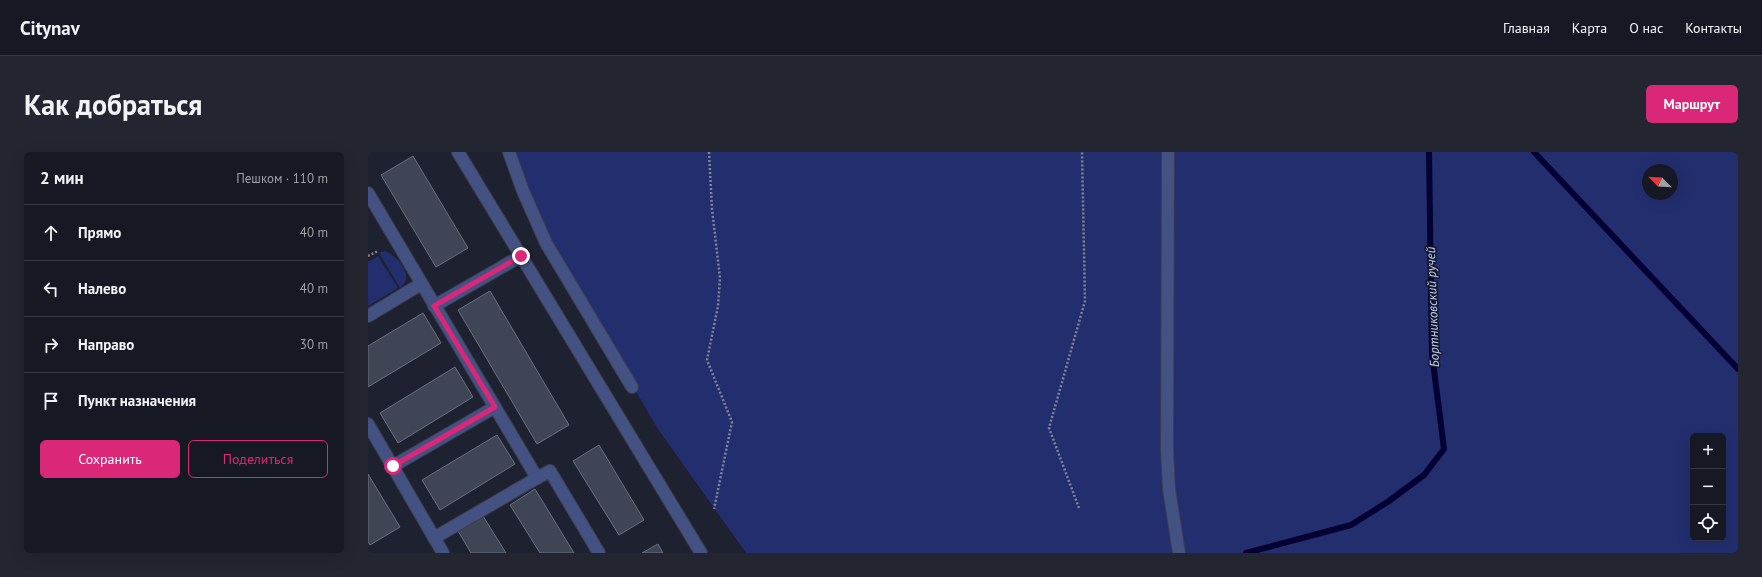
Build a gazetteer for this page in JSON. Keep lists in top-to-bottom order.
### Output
{
  "water": ["Бортниковский ручей"],
  "north": "top left",
  "page": {
    "header": "Citynav",
    "nav": [
      "Главная",
      "Карта",
      "О нас",
      "Контакты"
    ],
    "buttons": [
      "Маршрут",
      ["Сохранить", "Поделиться"]
    ],
    "title": "Как добраться",
    "heading": ["2 мин", "Пешком · 110 m"],
    "list": [
      ["Прямо", "40 m"],
      ["Налево", "40 m"],
      ["Направо", "30 m"],
      "Пункт назначения"
    ],
    "map_buttons": ["+", "−"]
  }
}
